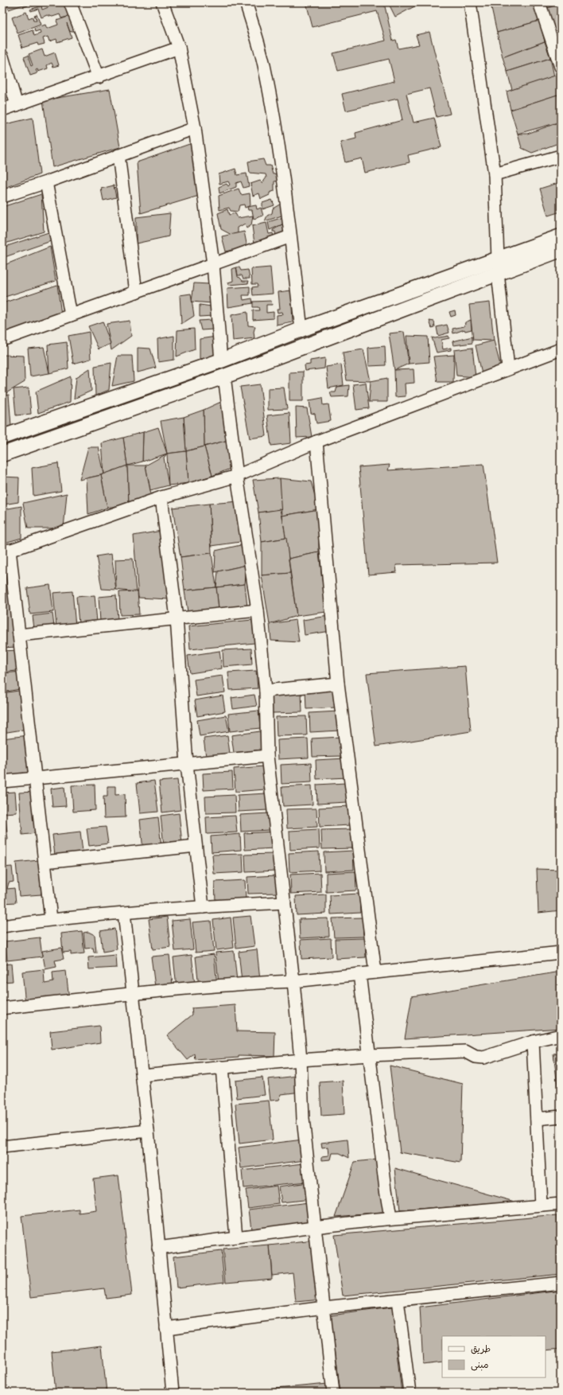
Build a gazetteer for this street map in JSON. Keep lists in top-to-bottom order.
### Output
{
  "legend": ["طريق", "مبنى"]
}
